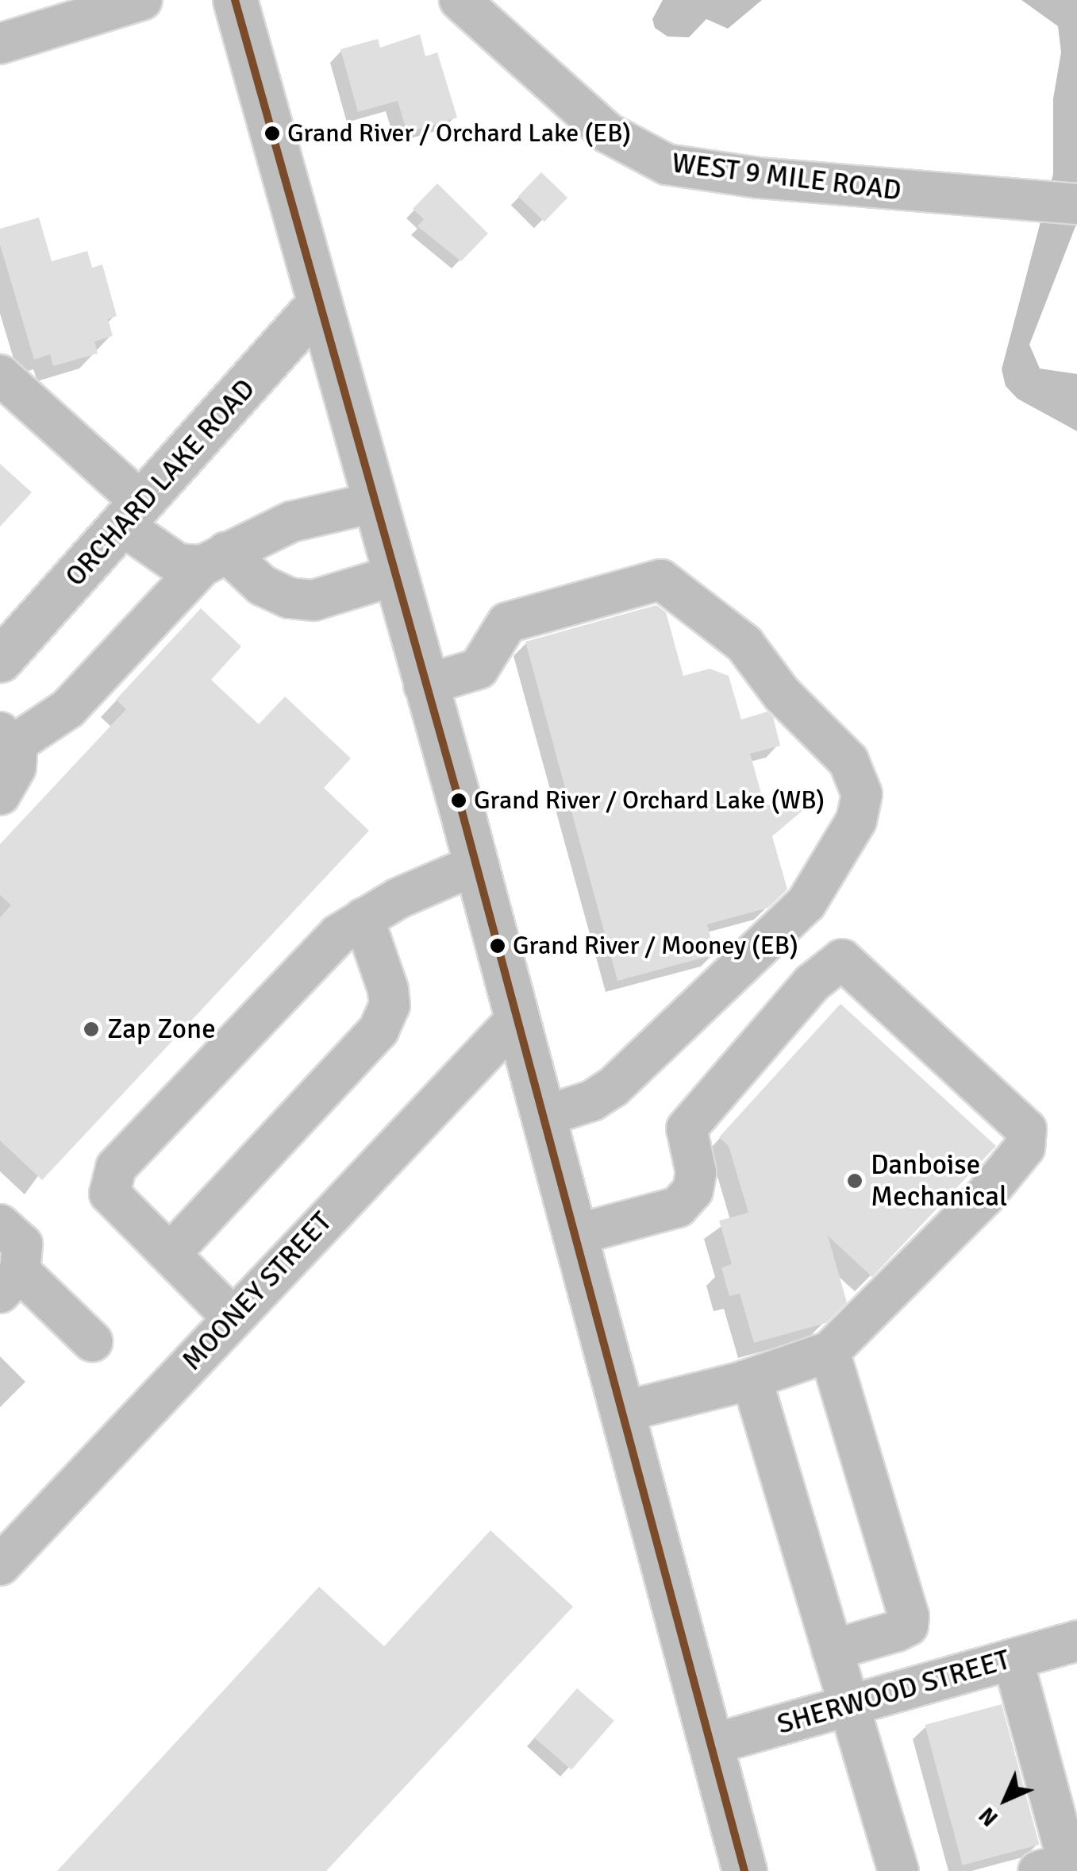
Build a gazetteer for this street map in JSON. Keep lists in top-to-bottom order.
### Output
{
  "streets": {
    "main road": ["ORCHARD LAKE ROAD"],
    "street": ["WEST 9 MILE ROAD", "MOONEY STREET", "SHERWOOD STREET"]
  },
  "places": [
    "Grand River / Orchard Lake (EB)",
    "Grand River / Orchard Lake (WB)",
    "Grand River / Mooney (EB)",
    "Zap Zone",
    "Danboise Mechanical"
  ],
  "north": "bottom left"
}
